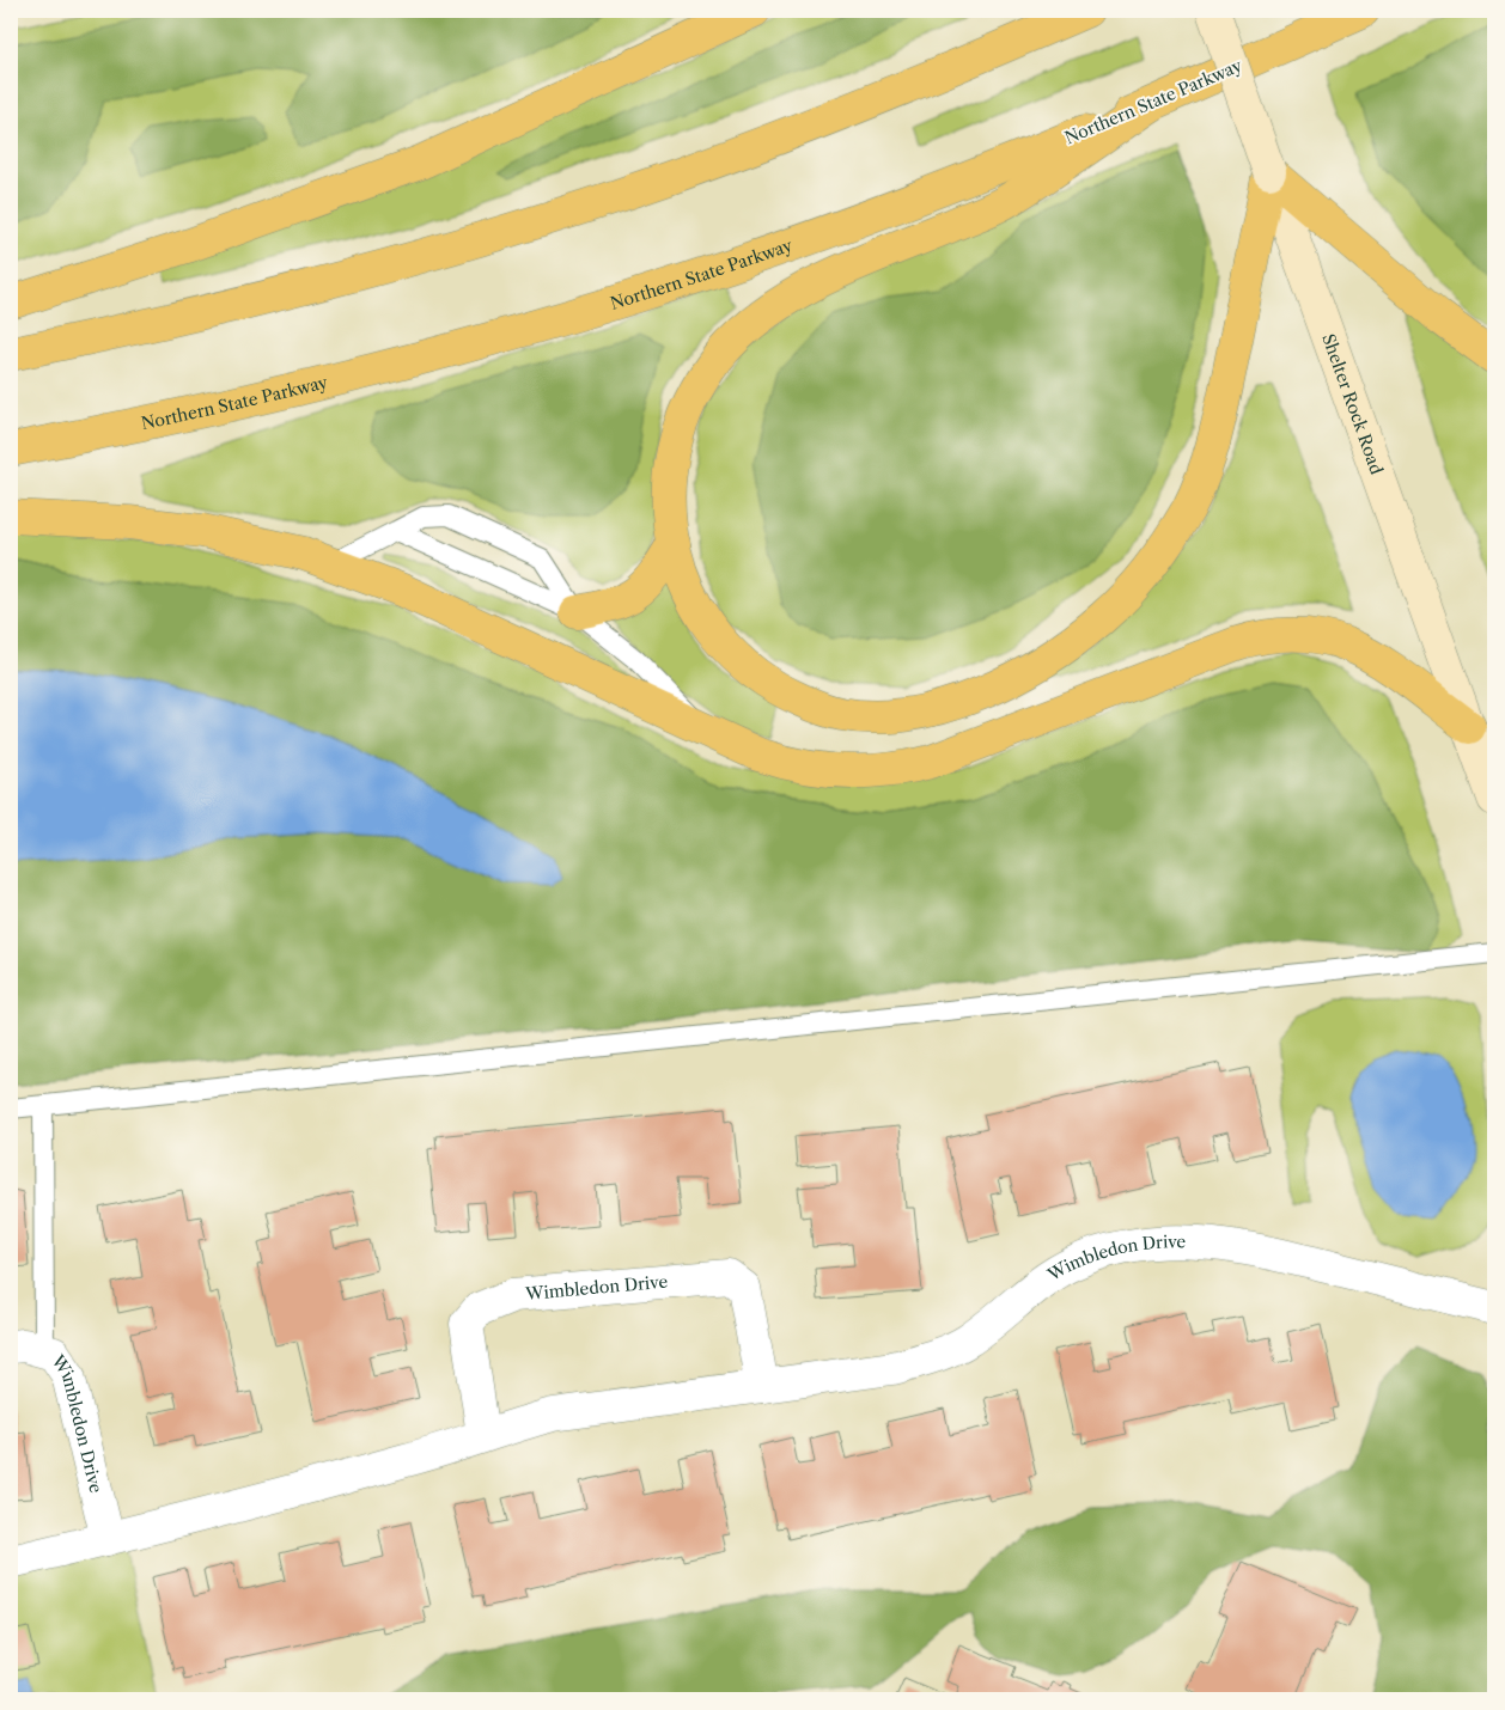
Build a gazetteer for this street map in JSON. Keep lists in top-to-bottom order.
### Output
{
  "streets": {
    "highway": ["Northern State Parkway"],
    "main road": ["Shelter Rock Road"],
    "street": ["Wimbledon Drive"]
  }
}
